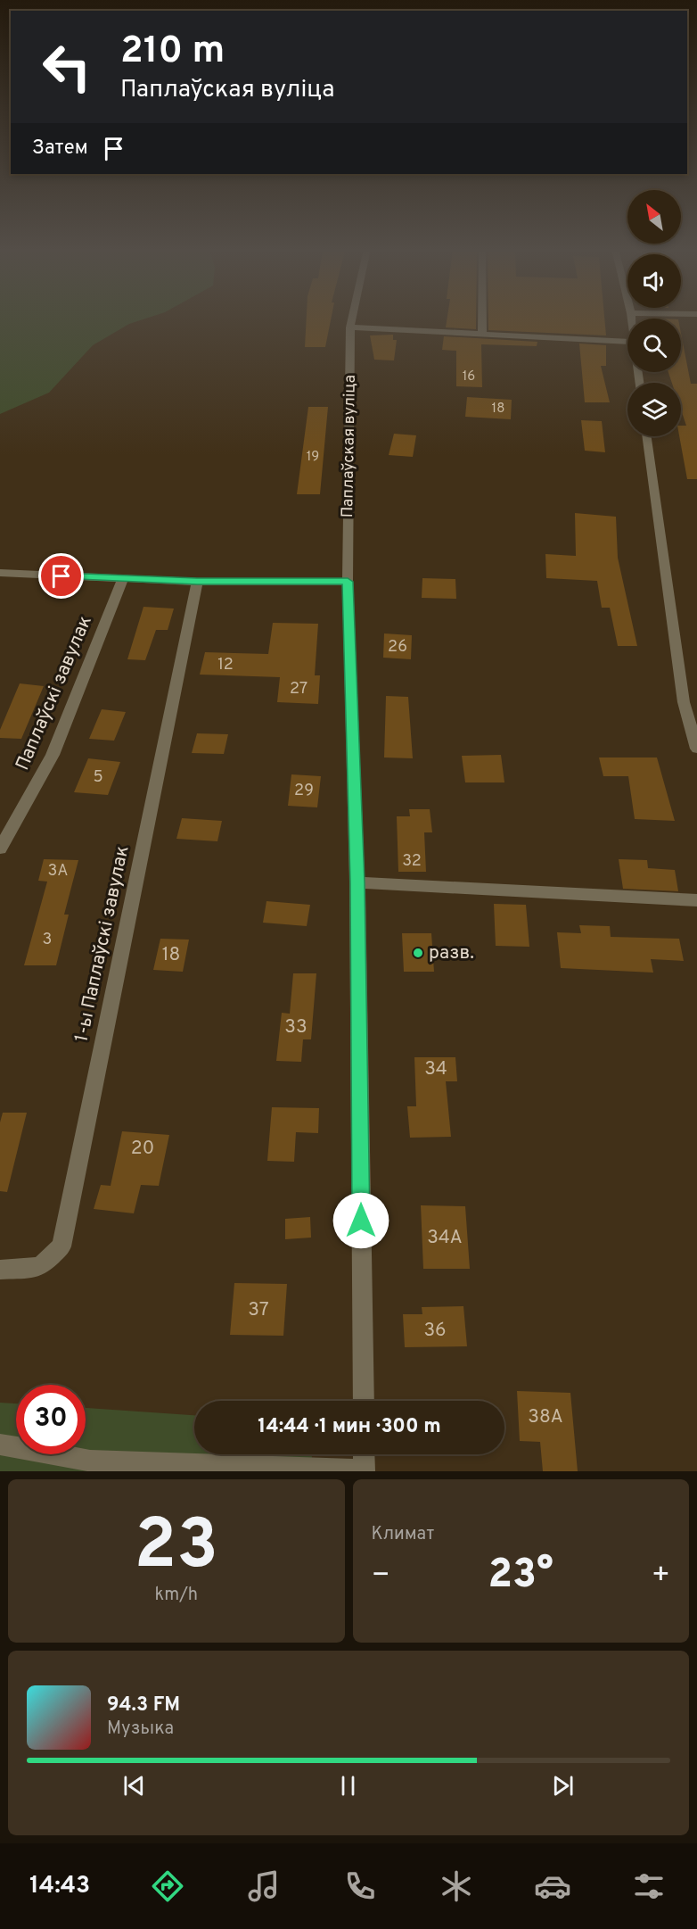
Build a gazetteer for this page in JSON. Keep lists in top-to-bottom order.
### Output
{
  "streets": {
    "street": ["Паплаўская вуліца", "Паплаўскі завулак", "1-ы Паплаўскі завулак"]
  },
  "places": ["разв."],
  "house_numbers": [
    "16",
    "18",
    "19",
    "26",
    "12",
    "27",
    "5",
    "29",
    "32",
    "3А",
    "3",
    "18",
    "33",
    "34",
    "20",
    "34А",
    "37",
    "36",
    "38А"
  ],
  "north": "top left",
  "page": {
    "turn": ["210 m", "Паплаўская вуліца"],
    "then": "Затем",
    "limit": "30",
    "trip": "14:44 · 1 мин · 300 m",
    "tile": [
      ["23", "km/h"],
      "Климат"
    ],
    "heat": ["−", "23°", "+"],
    "song": ["94.3 FM", "Музыка"],
    "tabs": "14:43"
  }
}
